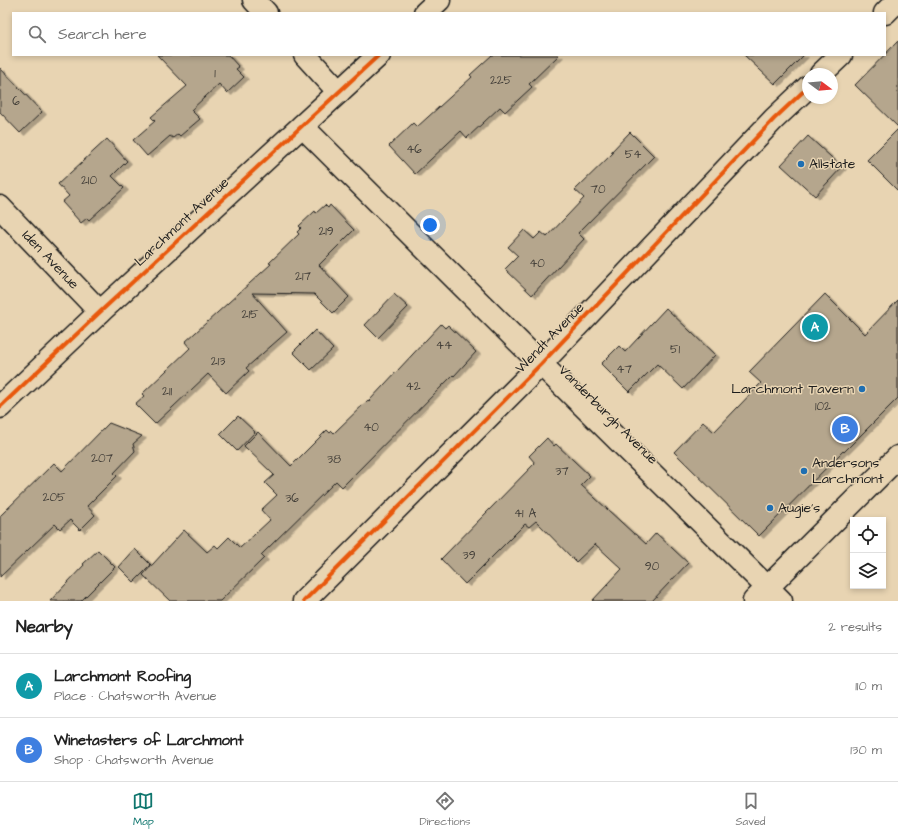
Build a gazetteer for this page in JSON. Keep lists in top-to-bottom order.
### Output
{
  "streets": {
    "street": [
      "Larchmont Avenue",
      "Iden Avenue",
      "Wendt Avenue",
      "Vanderburgh Avenue"
    ]
  },
  "crossings": [
    ["Larchmont Avenue", "Iden Avenue"],
    ["Larchmont Avenue", "Vanderburgh Avenue"],
    ["Wendt Avenue", "Vanderburgh Avenue"]
  ],
  "places": [
    "Allstate",
    "Larchmont Tavern",
    "Andersons Larchmont",
    "Augie's"
  ],
  "house_numbers": [
    "1",
    "225",
    "6",
    "46",
    "54",
    "210",
    "70",
    "219",
    "40",
    "217",
    "215",
    "44",
    "51",
    "213",
    "47",
    "42",
    "211",
    "102",
    "40",
    "207",
    "38",
    "37",
    "205",
    "36",
    "41 A",
    "39",
    "90"
  ],
  "north": "right",
  "page": {
    "search": "Search here",
    "pins": ["A", "B"],
    "heading": ["Nearby", "2 results"],
    "list": [
      {
        "mark": "A",
        "name": "Larchmont Roofing",
        "note": "Place · Chatsworth Avenue",
        "value": "110 m"
      },
      {
        "mark": "B",
        "name": "Winetasters of Larchmont",
        "note": "Shop · Chatsworth Avenue",
        "value": "130 m"
      }
    ],
    "nav": ["Map", "Directions", "Saved"]
  }
}
